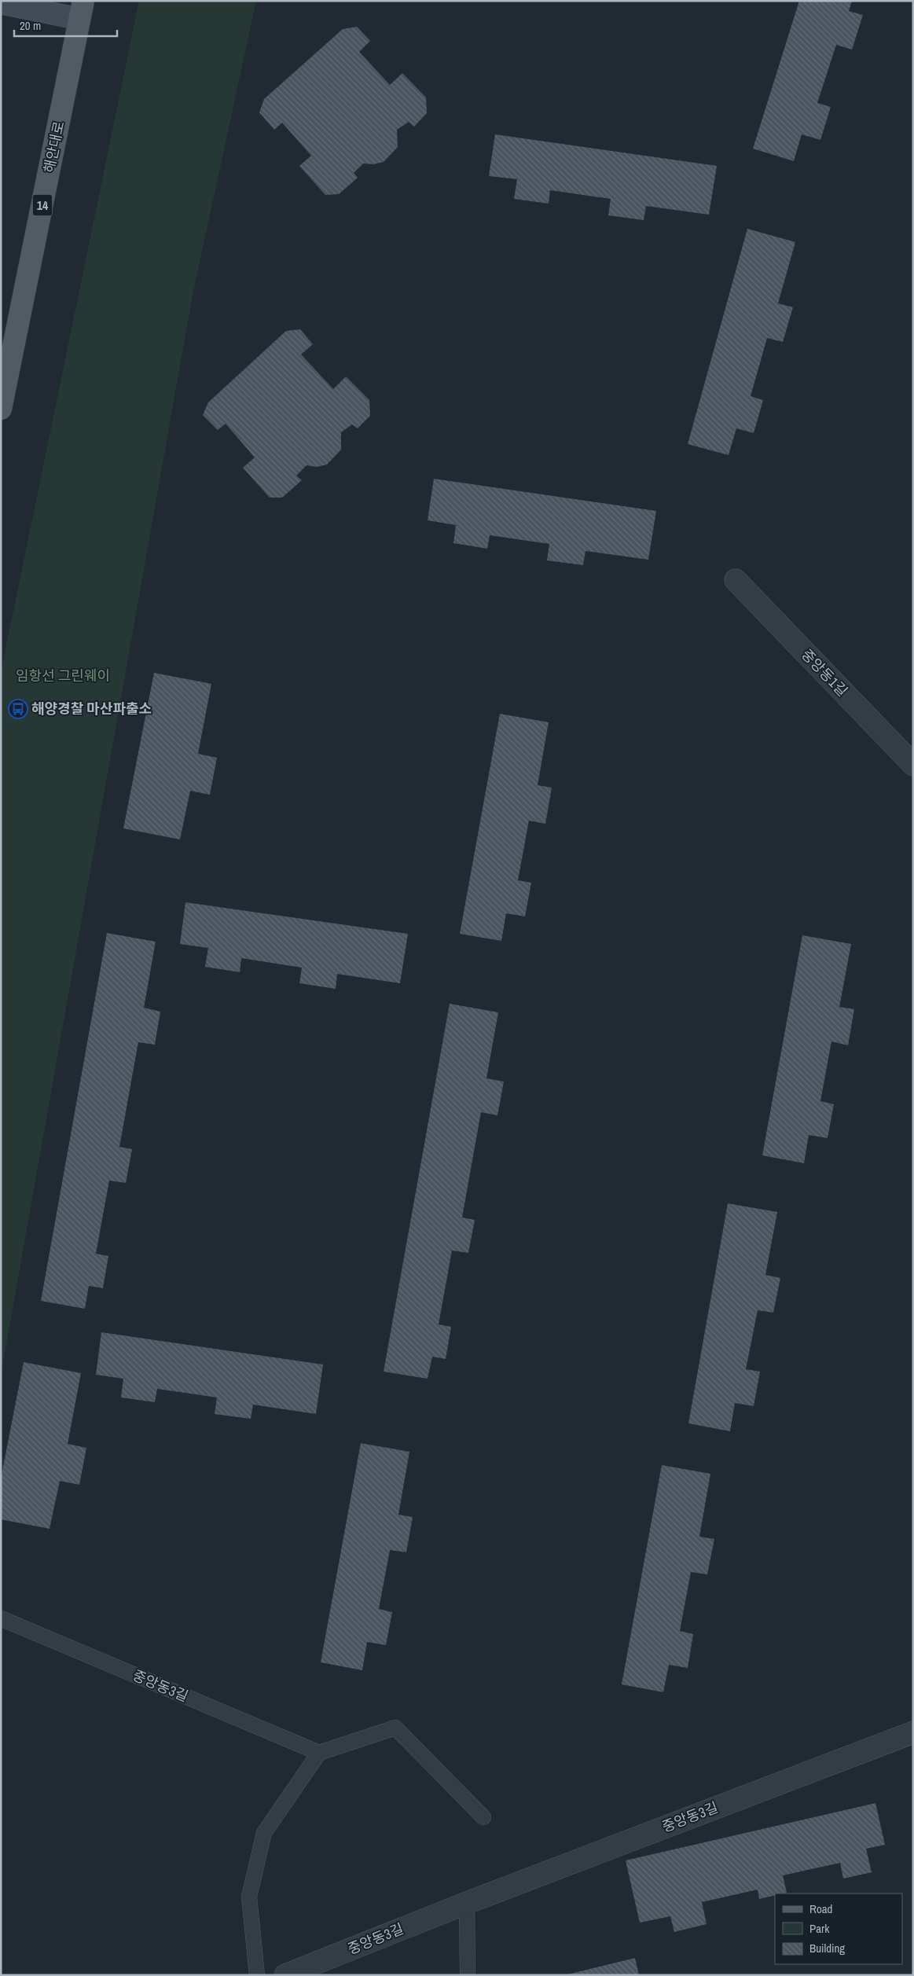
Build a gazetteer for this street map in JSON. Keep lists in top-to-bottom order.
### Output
{
  "streets": {
    "main road": ["해안대로", "14"],
    "street": ["중앙동1길", "중앙동3길"]
  },
  "parks": ["임항선 그린웨이"],
  "places": {
    "bus stop": ["해양경찰 마산파출소"]
  },
  "legend": ["Road", "Park", "Building"],
  "scale_bar": "20 m"
}
